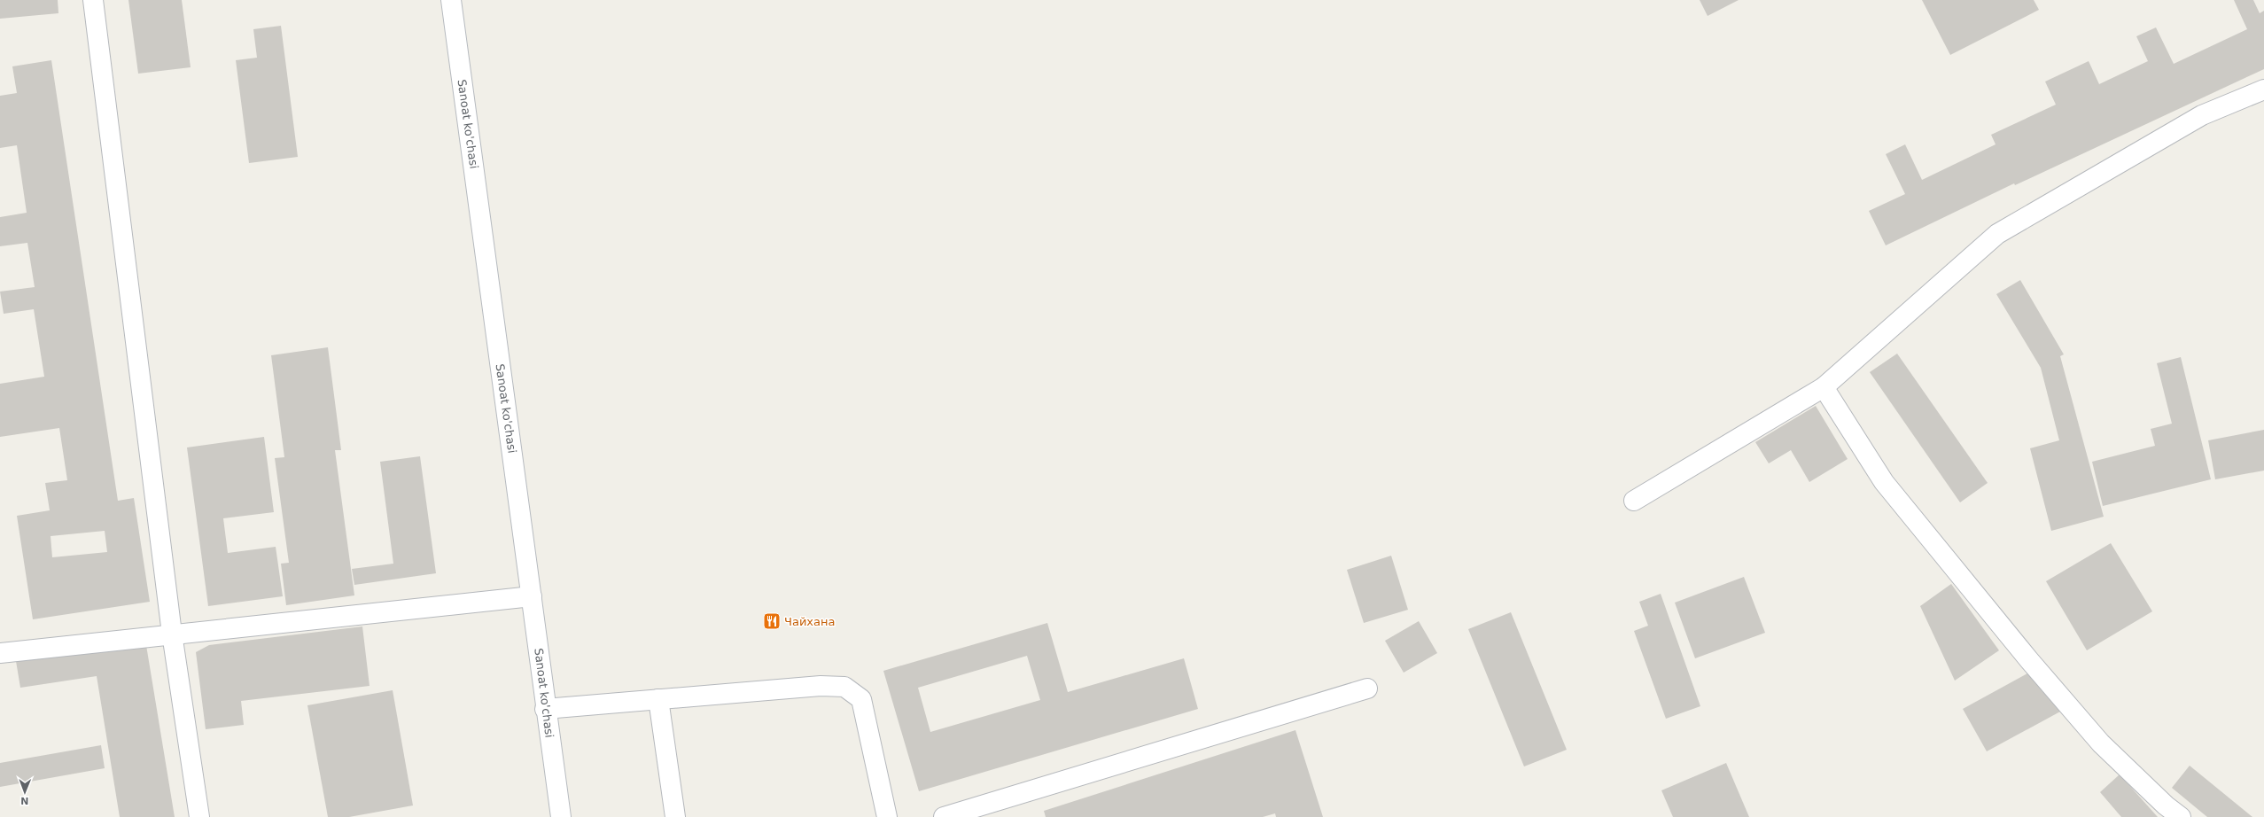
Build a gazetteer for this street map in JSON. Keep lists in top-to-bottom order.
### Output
{
  "streets": {
    "street": ["Sanoat ko'chasi"]
  },
  "places": {
    "restaurant": ["Чайхана"]
  },
  "north": "bottom"
}
